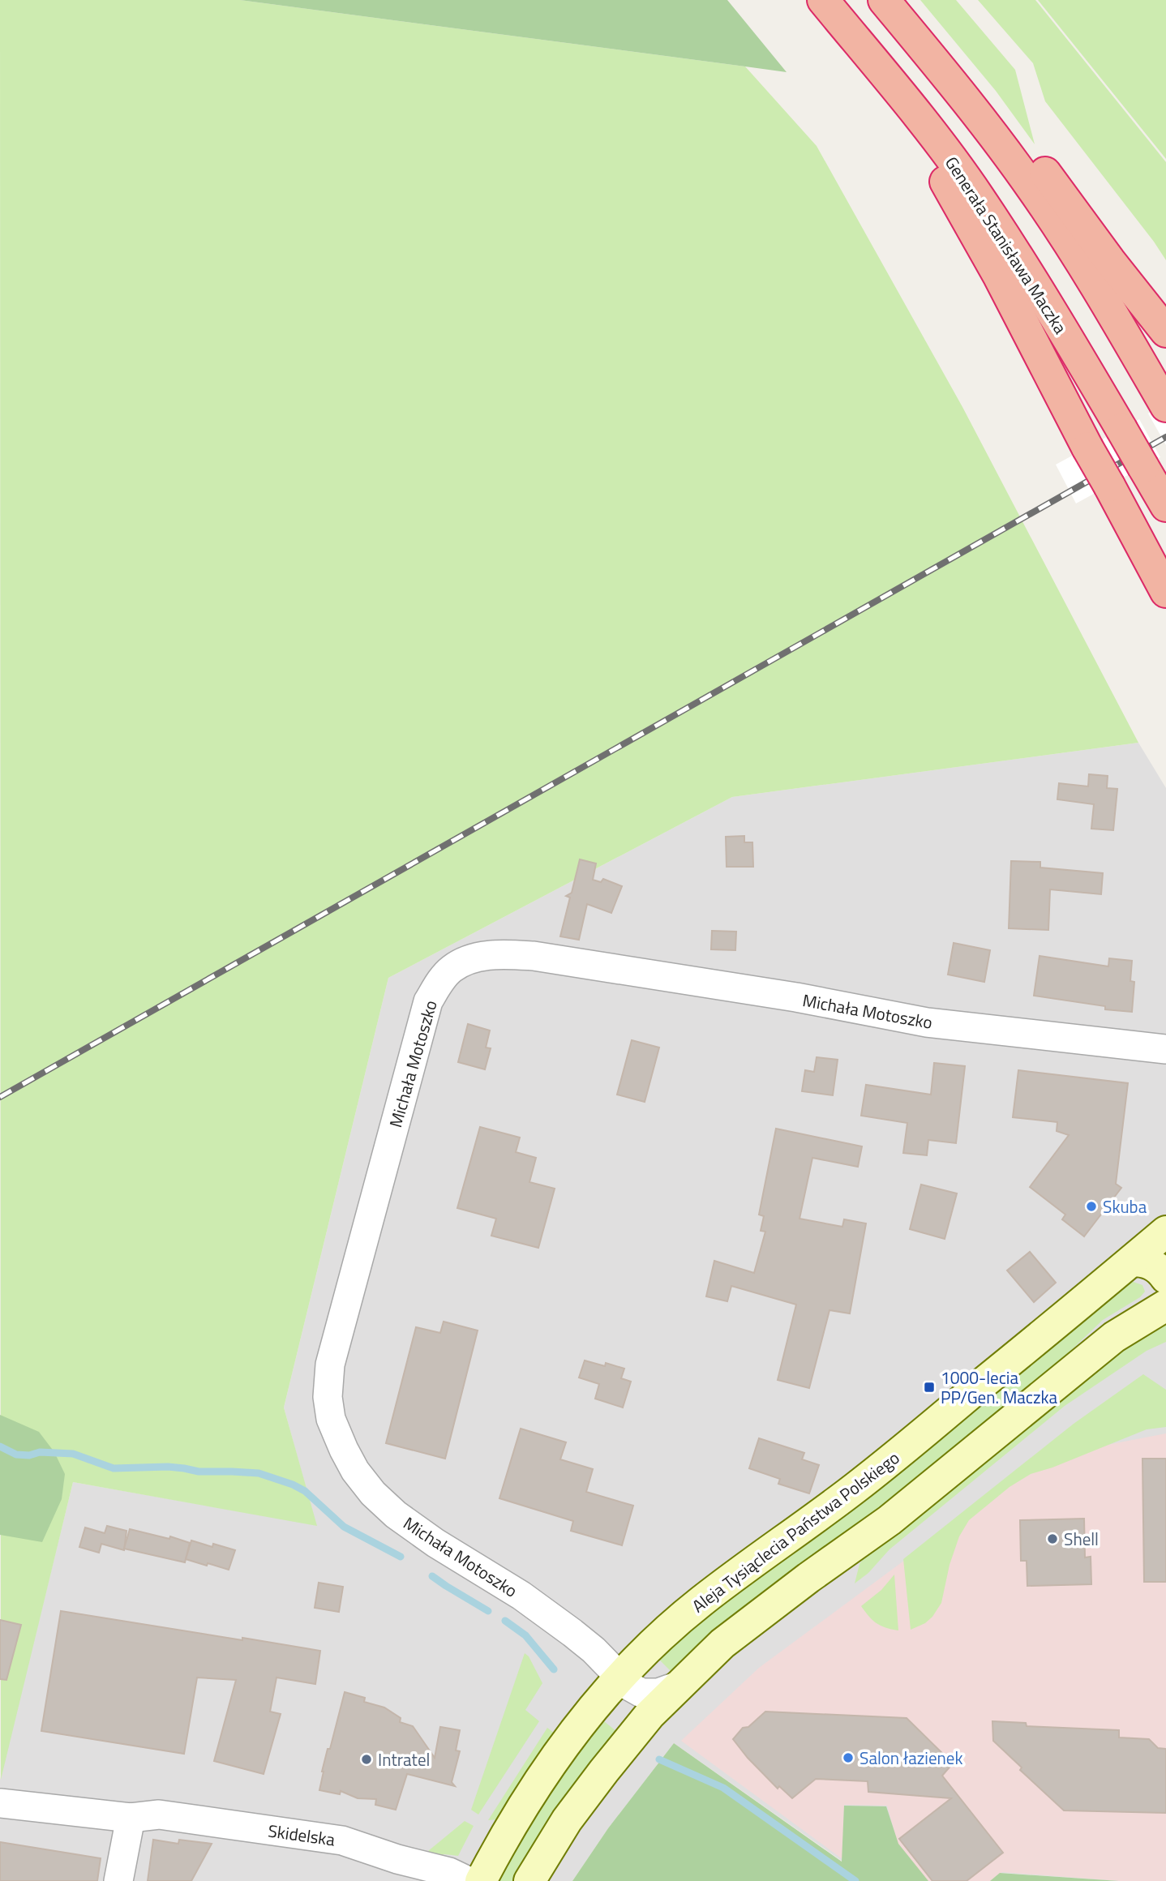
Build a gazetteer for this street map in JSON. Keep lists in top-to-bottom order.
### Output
{
  "streets": {
    "highway": ["Generała Stanisława Maczka"],
    "main road": ["Aleja Tysiąclecia Państwa Polskiego"],
    "street": ["Michała Motoszko", "Skidelska"]
  },
  "crossings": [
    ["Michała Motoszko", "Aleja Tysiąclecia Państwa Polskiego"]
  ],
  "places": {
    "other": [
      "Skuba",
      "Shell",
      "Salon łazienek",
      "Intratel"
    ],
    "transit": ["1000-lecia PP/Gen. Maczka"]
  }
}
